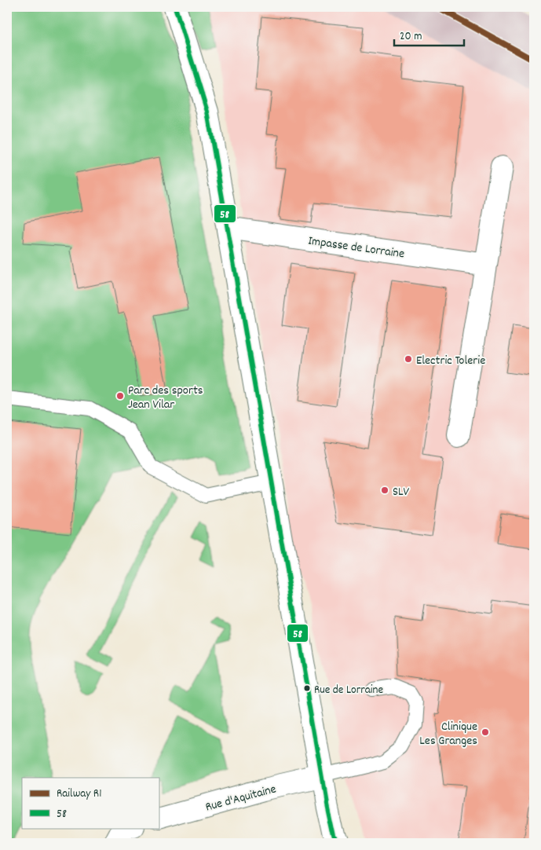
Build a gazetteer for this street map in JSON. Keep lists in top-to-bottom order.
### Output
{
  "streets": {
    "street": ["Impasse de Lorraine", "Rue d'Aquitaine"]
  },
  "places": [
    "Electric Tolerie",
    "Parc des sports Jean Vilar",
    "SLV",
    "Rue de Lorraine",
    "Clinique Les Granges"
  ],
  "lines": ["rail line R1", "transit line 58"],
  "legend": ["Railway R1", "58"],
  "scale_bar": "20 m"
}
